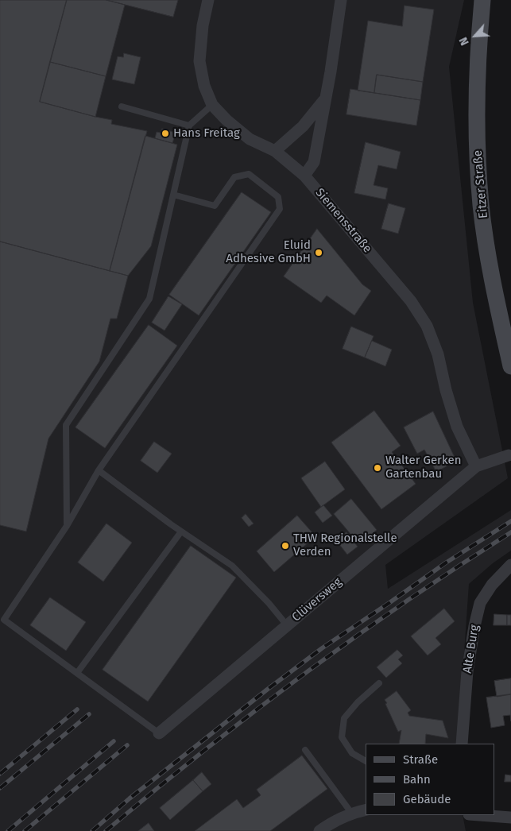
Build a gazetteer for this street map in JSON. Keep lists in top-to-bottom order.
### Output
{
  "streets": {
    "main road": ["Eitzer Straße"],
    "street": ["Siemensstraße", "Clüversweg", "Alte Burg"]
  },
  "crossings": [
    ["Siemensstraße", "Clüversweg"]
  ],
  "places": [
    "Hans Freitag",
    "Eluid Adhesive GmbH",
    "Walter Gerken Gartenbau",
    "THW Regionalstelle Verden"
  ],
  "legend": ["Straße", "Bahn", "Gebäude"],
  "north": "bottom left"
}
